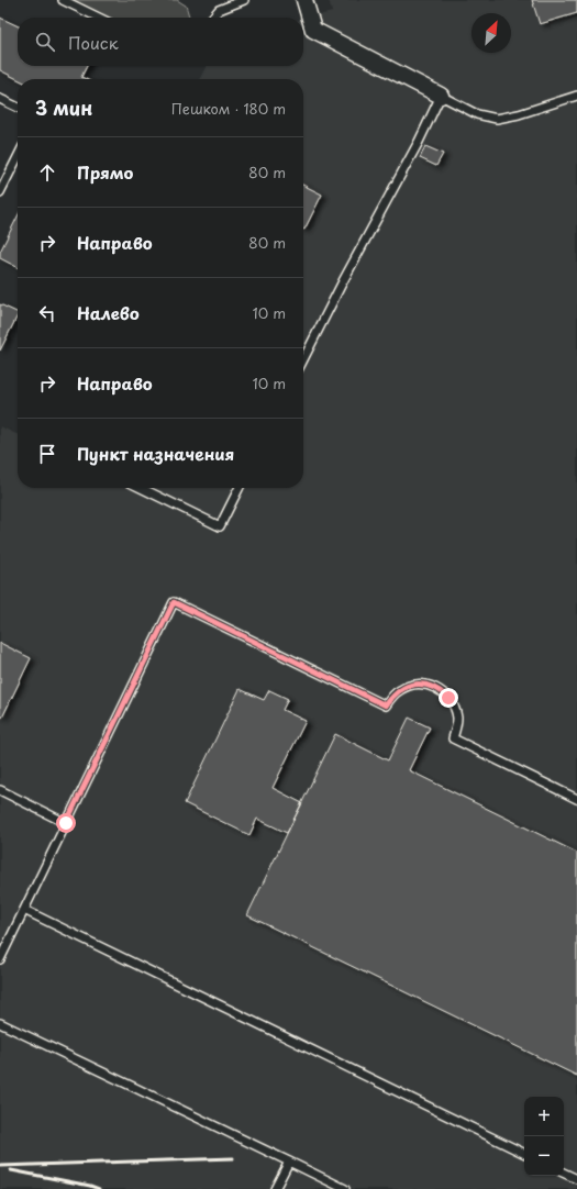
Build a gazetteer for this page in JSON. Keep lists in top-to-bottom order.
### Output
{
  "north": "top right",
  "page": {
    "search": "Поиск",
    "heading": ["3 мин", "Пешком · 180 m"],
    "list": [
      ["Прямо", "80 m"],
      ["Направо", "80 m"],
      ["Налево", "10 m"],
      ["Направо", "10 m"],
      "Пункт назначения"
    ],
    "map_buttons": ["+", "−"]
  }
}
